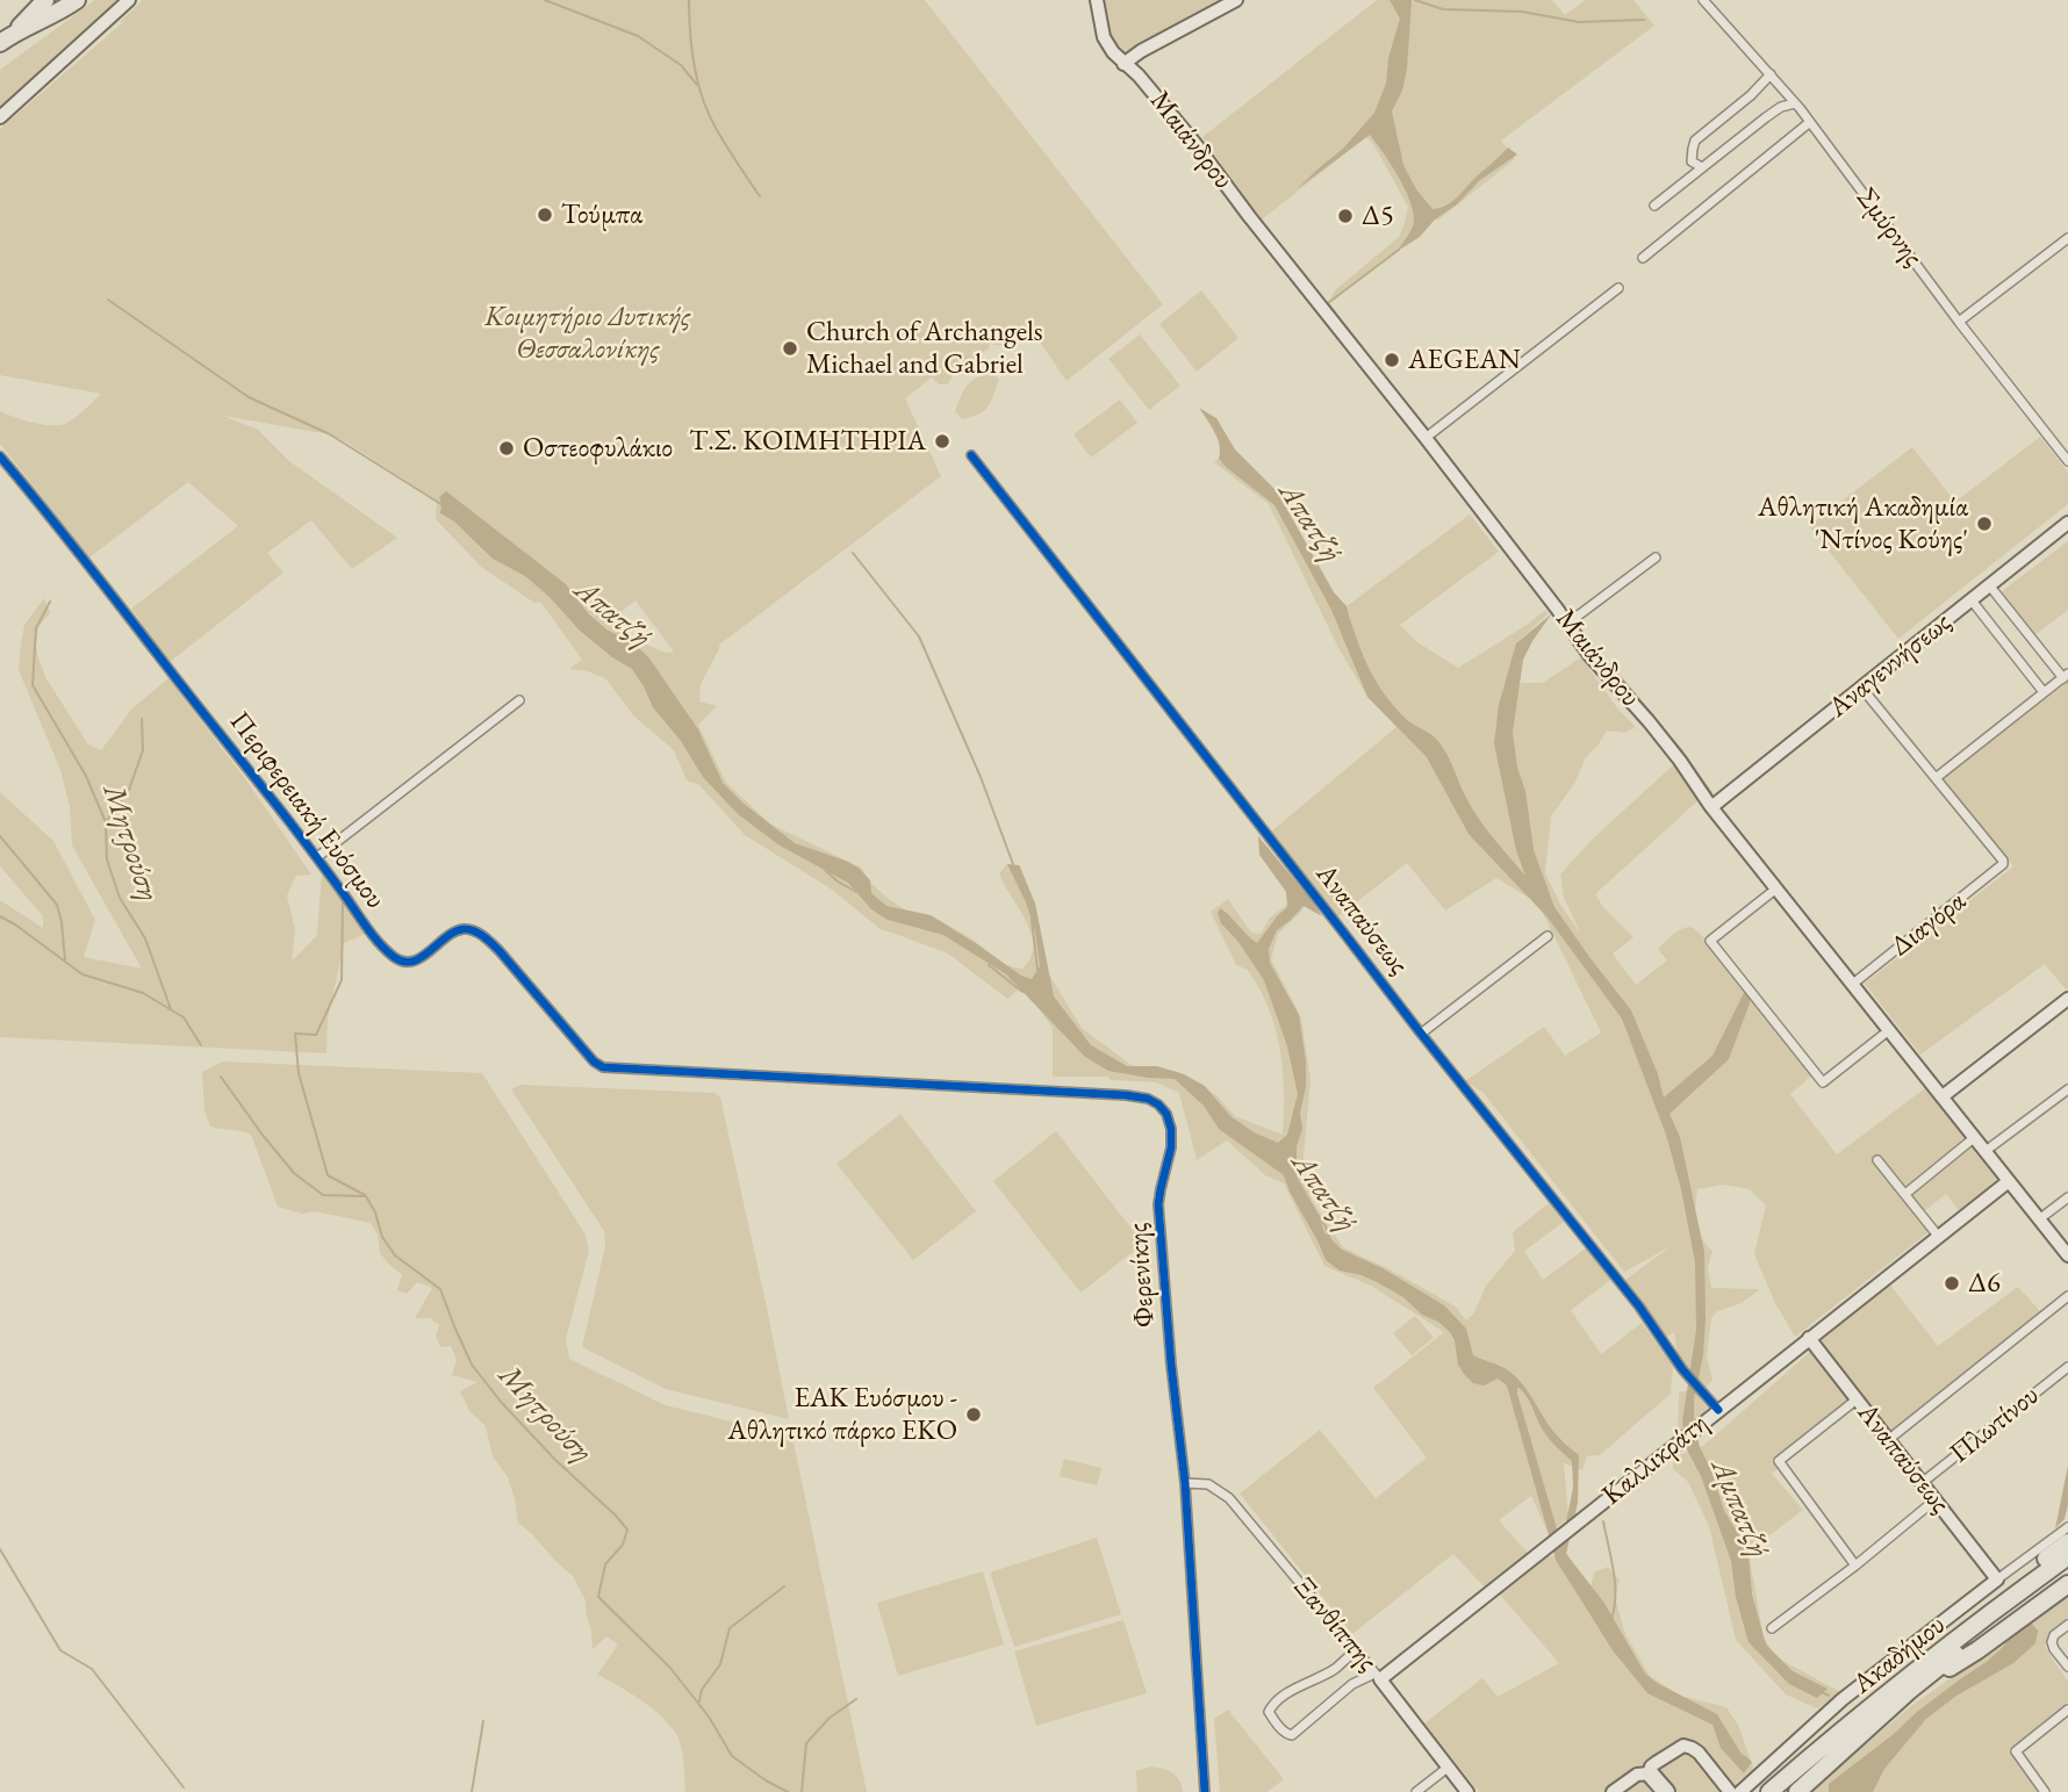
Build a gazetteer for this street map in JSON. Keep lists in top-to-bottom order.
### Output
{
  "streets": {
    "street": [
      "Μαιάνδρου",
      "Σμύρνης",
      "Αναγεννήσεως",
      "Περιφερειακή Ευόσμου",
      "Αναπαύσεως",
      "Διαγόρα",
      "Φερενίκης",
      "Πλωτίνου",
      "Καλλικράτη",
      "Ξανθίππης",
      "Ακαδήμου"
    ]
  },
  "crossings": [
    ["Μαιάνδρου", "Αναγεννήσεως"],
    ["Μαιάνδρου", "Διαγόρα"],
    ["Μαιάνδρου", "Καλλικράτη"],
    ["Περιφερειακή Ευόσμου", "Φερενίκης"],
    ["Αναπαύσεως", "Πλωτίνου"],
    ["Αναπαύσεως", "Καλλικράτη"],
    ["Αναπαύσεως", "Ακαδήμου"],
    ["Φερενίκης", "Ξανθίππης"],
    ["Καλλικράτη", "Ξανθίππης"]
  ],
  "water": ["Απατζή", "Μητρούση", "Αμπατζή"],
  "parks": ["Κοιμητήριο Δυτικής Θεσσαλονίκης"],
  "places": [
    "Τούμπα",
    "Δ5",
    "Church of Archangels Michael and Gabriel",
    "AEGEAN",
    "Τ.Σ. ΚΟΙΜΗΤΗΡΙΑ",
    "Οστεοφυλάκιο",
    "Αθλητική Ακαδημία 'Ντίνος Κούης'",
    "Δ6",
    "ΕΑΚ Ευόσμου - Αθλητικό πάρκο ΕΚΟ"
  ]
}
